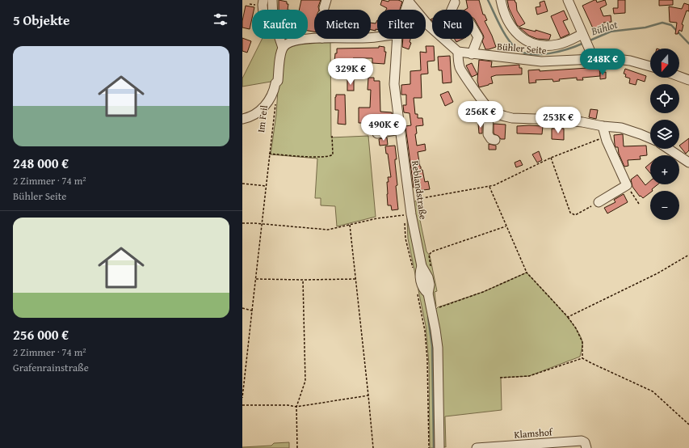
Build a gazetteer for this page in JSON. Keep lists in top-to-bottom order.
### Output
{
  "streets": {
    "street": ["Bühler Seite", "Reblandstraße", "Klamshof"],
    "path": ["Im Feil"]
  },
  "water": ["Bühlot"],
  "north": "bottom",
  "page": {
    "heading": "5 Objekte",
    "chip": [
      "Kaufen",
      "Mieten",
      "Filter",
      "Neu"
    ],
    "list": [
      {
        "name": "248 000 €",
        "note": "2 Zimmer · 74 m² · Bühler Seite"
      },
      {
        "name": "256 000 €",
        "note": "2 Zimmer · 74 m² · Grafenrainstraße"
      }
    ],
    "map_buttons": ["+", "−"],
    "price": [
      "248K €",
      "329K €",
      "256K €",
      "253K €",
      "490K €"
    ]
  }
}
